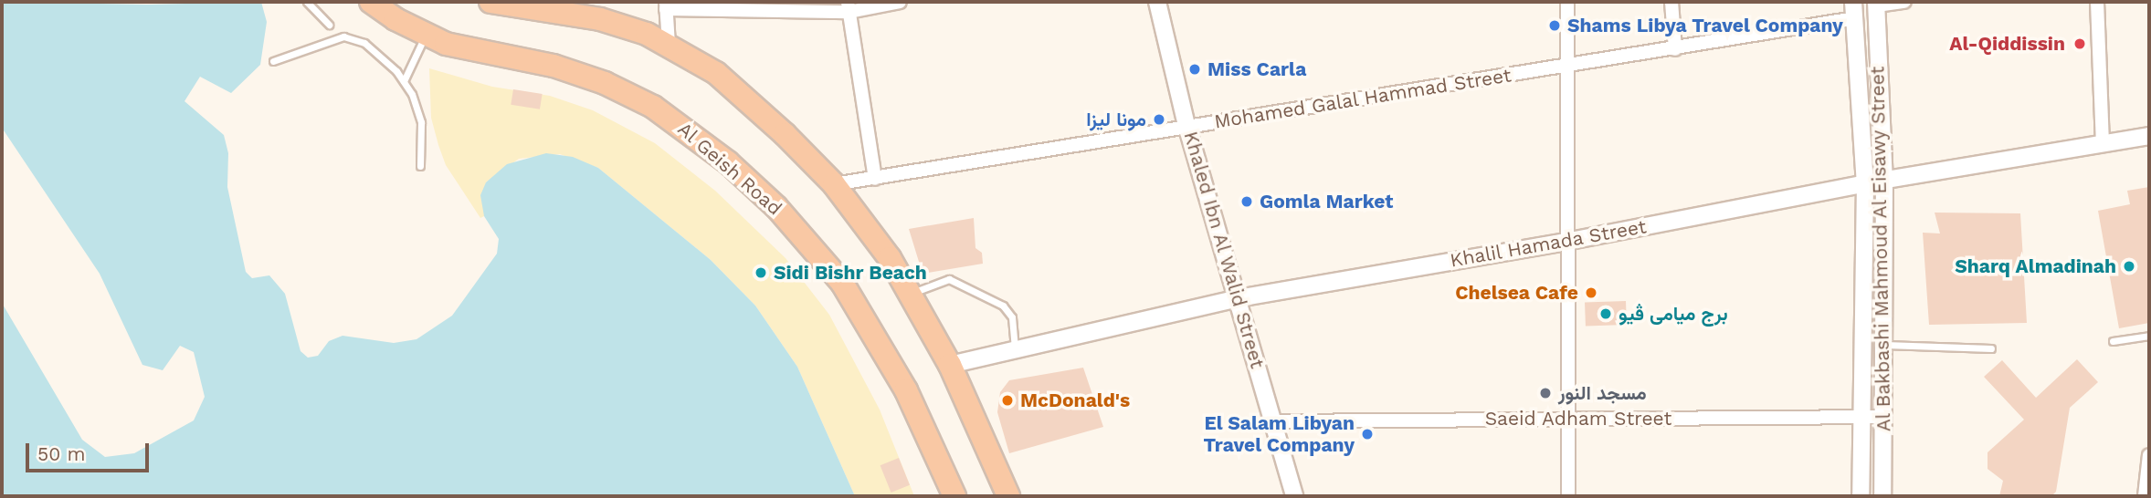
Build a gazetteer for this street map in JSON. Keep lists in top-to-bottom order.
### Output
{
  "streets": {
    "highway": ["Al Geish Road"],
    "street": [
      "Mohamed Galal Hammad Street",
      "Khalil Hamada Street",
      "Al Bakbashi Mahmoud Al Eisawy Street",
      "Khaled Ibn Al Walid Street",
      "Saeid Adham Street"
    ]
  },
  "crossings": [
    ["Mohamed Galal Hammad Street", "Al Bakbashi Mahmoud Al Eisawy Street"],
    ["Mohamed Galal Hammad Street", "Khaled Ibn Al Walid Street"],
    ["Khalil Hamada Street", "Al Bakbashi Mahmoud Al Eisawy Street"],
    ["Khalil Hamada Street", "Khaled Ibn Al Walid Street"],
    ["Al Bakbashi Mahmoud Al Eisawy Street", "Saeid Adham Street"],
    ["Khaled Ibn Al Walid Street", "Saeid Adham Street"]
  ],
  "places": [
    "Shams Libya Travel Company",
    "Al-Qiddissin",
    "Miss Carla",
    "مونا ليزا",
    "Gomla Market",
    "Sharq Almadinah",
    "Sidi Bishr Beach",
    "Chelsea Cafe",
    "برج ميامى ڤيو",
    "مسجد النور",
    "McDonald's",
    "El Salam Libyan Travel Company"
  ],
  "scale_bar": "50 m"
}
